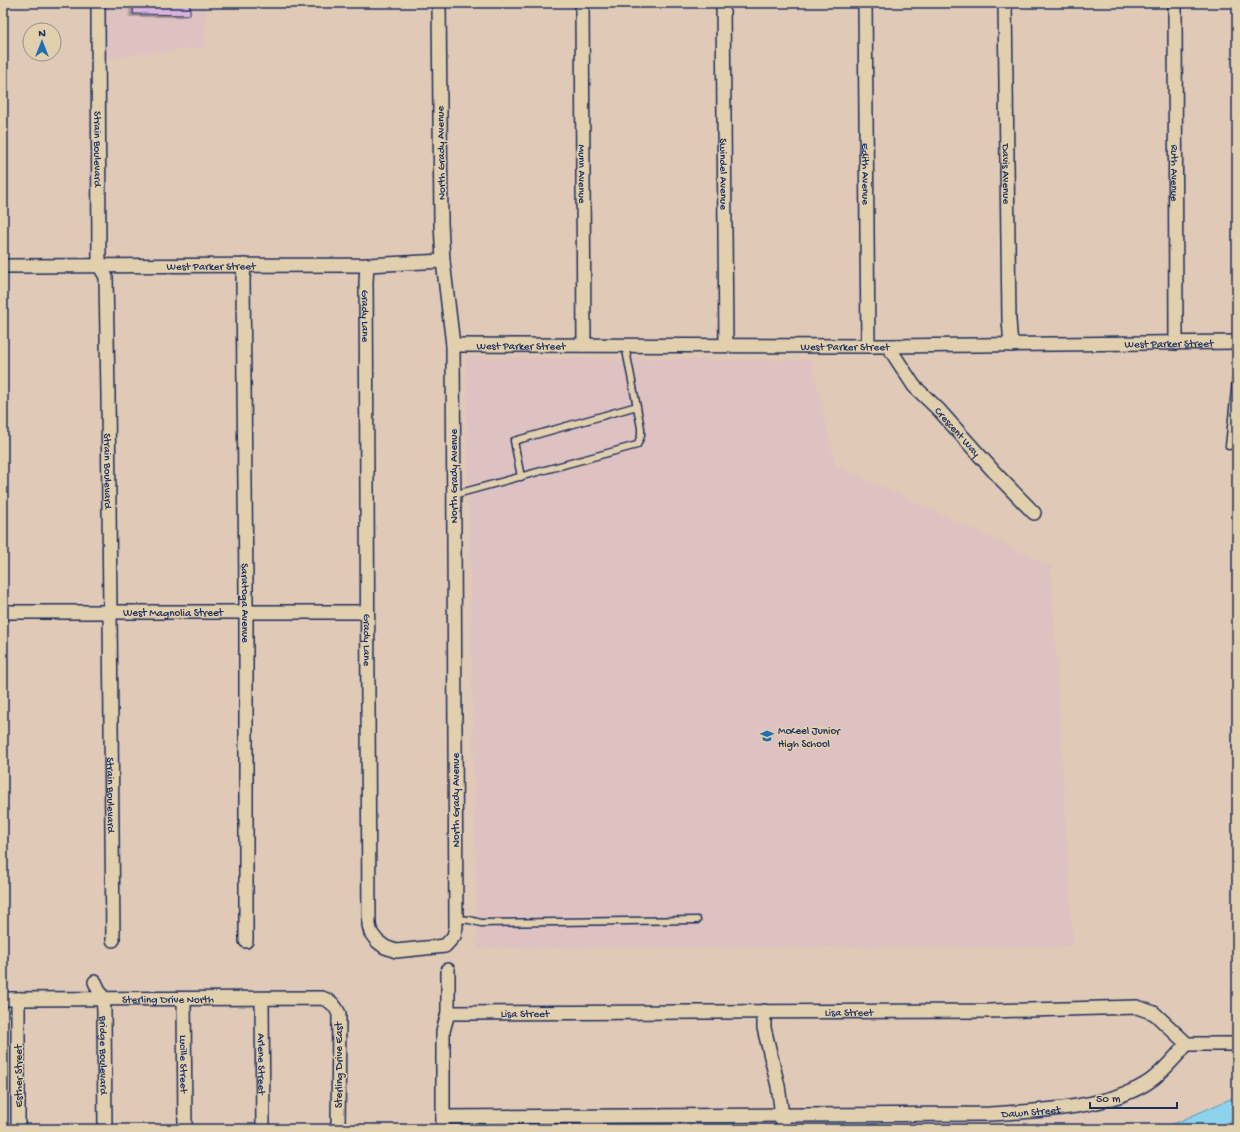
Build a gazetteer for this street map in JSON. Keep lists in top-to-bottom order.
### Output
{
  "streets": {
    "street": [
      "Strain Boulevard",
      "North Grady Avenue",
      "Ruth Avenue",
      "Munn Avenue",
      "Swindel Avenue",
      "Edith Avenue",
      "Davis Avenue",
      "West Parker Street",
      "Grady Lane",
      "Crescent Way",
      "Saratoga Avenue",
      "West Magnolia Street",
      "Sterling Drive North",
      "Lisa Street",
      "Bridge Boulevard",
      "Lucille Street",
      "Arlene Street",
      "Sterling Drive East",
      "Esther Street",
      "Dawn Street"
    ]
  },
  "crossings": [
    ["Strain Boulevard", "West Parker Street"],
    ["Strain Boulevard", "West Magnolia Street"],
    ["North Grady Avenue", "West Parker Street"],
    ["North Grady Avenue", "Grady Lane"],
    ["Ruth Avenue", "West Parker Street"],
    ["Munn Avenue", "West Parker Street"],
    ["Swindel Avenue", "West Parker Street"],
    ["Edith Avenue", "West Parker Street"],
    ["Davis Avenue", "West Parker Street"],
    ["West Parker Street", "Grady Lane"],
    ["West Parker Street", "Crescent Way"],
    ["West Parker Street", "Saratoga Avenue"],
    ["Grady Lane", "West Magnolia Street"],
    ["Saratoga Avenue", "West Magnolia Street"],
    ["Sterling Drive North", "Bridge Boulevard"],
    ["Sterling Drive North", "Lucille Street"],
    ["Sterling Drive North", "Arlene Street"],
    ["Sterling Drive North", "Sterling Drive East"],
    ["Sterling Drive North", "Esther Street"],
    ["Lisa Street", "Dawn Street"]
  ],
  "places": {
    "school or university": ["McKeel Junior High School"]
  },
  "scale_bar": "50 m",
  "north": "top"
}
